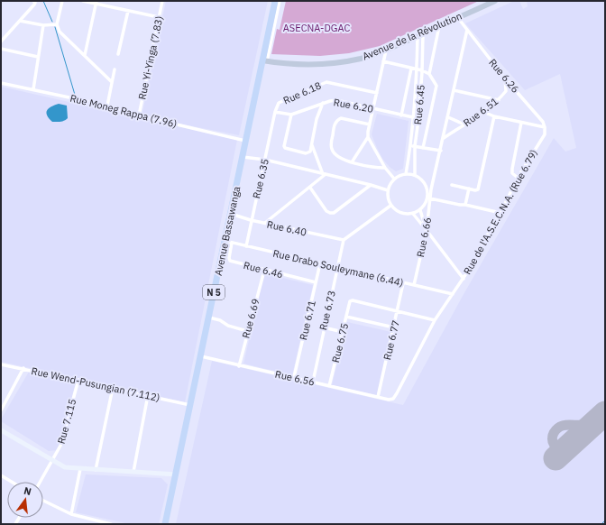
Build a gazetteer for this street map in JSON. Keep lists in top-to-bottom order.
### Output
{
  "streets": {
    "highway": ["Avenue Bassawanga", "N 5"],
    "main road": ["Avenue de la Révolution"],
    "street": [
      "Rue Yi-Yinga (7.83)",
      "Rue 6.26",
      "Rue 6.18",
      "Rue 6.45",
      "Rue 6.20",
      "Rue Moneg Rappa (7.96)",
      "Rue 6.51",
      "Rue 6.35",
      "Rue de l'A.S.E.C.N.A. (Rue 6.79)",
      "Rue 6.40",
      "Rue 6.66",
      "Rue Drabo Souleymane (6.44)",
      "Rue 6.46",
      "Rue 6.73",
      "Rue 6.69",
      "Rue 6.71",
      "Rue 6.77",
      "Rue 6.75",
      "Rue 6.56",
      "Rue Wend-Pusungian (7.112)",
      "Rue 7.115"
    ]
  },
  "crossings": [
    ["Avenue de la Révolution", "Rue 6.26"],
    ["Avenue de la Révolution", "Rue 6.45"],
    ["Avenue de la Révolution", "Avenue Bassawanga"],
    ["Rue Yi-Yinga (7.83)", "Rue Moneg Rappa (7.96)"],
    ["Rue 6.26", "Rue 6.51"],
    ["Rue 6.26", "Rue de l'A.S.E.C.N.A. (Rue 6.79)"],
    ["Rue 6.26", "Rue 6.66"],
    ["Rue 6.18", "Rue 6.20"],
    ["Rue 6.18", "Rue 6.35"],
    ["Rue 6.45", "Rue 6.20"],
    ["Rue 6.20", "Rue 6.35"],
    ["Rue Moneg Rappa (7.96)", "Avenue Bassawanga"],
    ["Rue 6.51", "Rue 6.66"],
    ["Rue 6.35", "Rue 6.40"],
    ["Rue 6.35", "Rue Drabo Souleymane (6.44)"],
    ["Rue de l'A.S.E.C.N.A. (Rue 6.79)", "Rue Drabo Souleymane (6.44)"],
    ["Rue de l'A.S.E.C.N.A. (Rue 6.79)", "Rue 6.56"],
    ["Rue 6.40", "Avenue Bassawanga"],
    ["Rue 6.40", "Rue 6.73"],
    ["Avenue Bassawanga", "Rue Drabo Souleymane (6.44)"],
    ["Avenue Bassawanga", "Rue 6.56"],
    ["Avenue Bassawanga", "Rue Wend-Pusungian (7.112)"],
    ["Rue 6.66", "Rue Drabo Souleymane (6.44)"],
    ["Rue Drabo Souleymane (6.44)", "Rue 6.46"],
    ["Rue Drabo Souleymane (6.44)", "Rue 6.73"],
    ["Rue Drabo Souleymane (6.44)", "Rue 6.71"],
    ["Rue Drabo Souleymane (6.44)", "Rue 6.77"],
    ["Rue 6.46", "Rue 6.69"],
    ["Rue 6.46", "Rue 6.71"],
    ["Rue 6.73", "Rue 6.56"],
    ["Rue 6.69", "Rue 6.56"],
    ["Rue 6.71", "Rue 6.56"],
    ["Rue 6.77", "Rue 6.75"],
    ["Rue 6.77", "Rue 6.56"],
    ["Rue 6.75", "Rue 6.56"],
    ["Rue Wend-Pusungian (7.112)", "Rue 7.115"]
  ],
  "parks": ["ASECNA-DGAC"],
  "north": "top"
}
